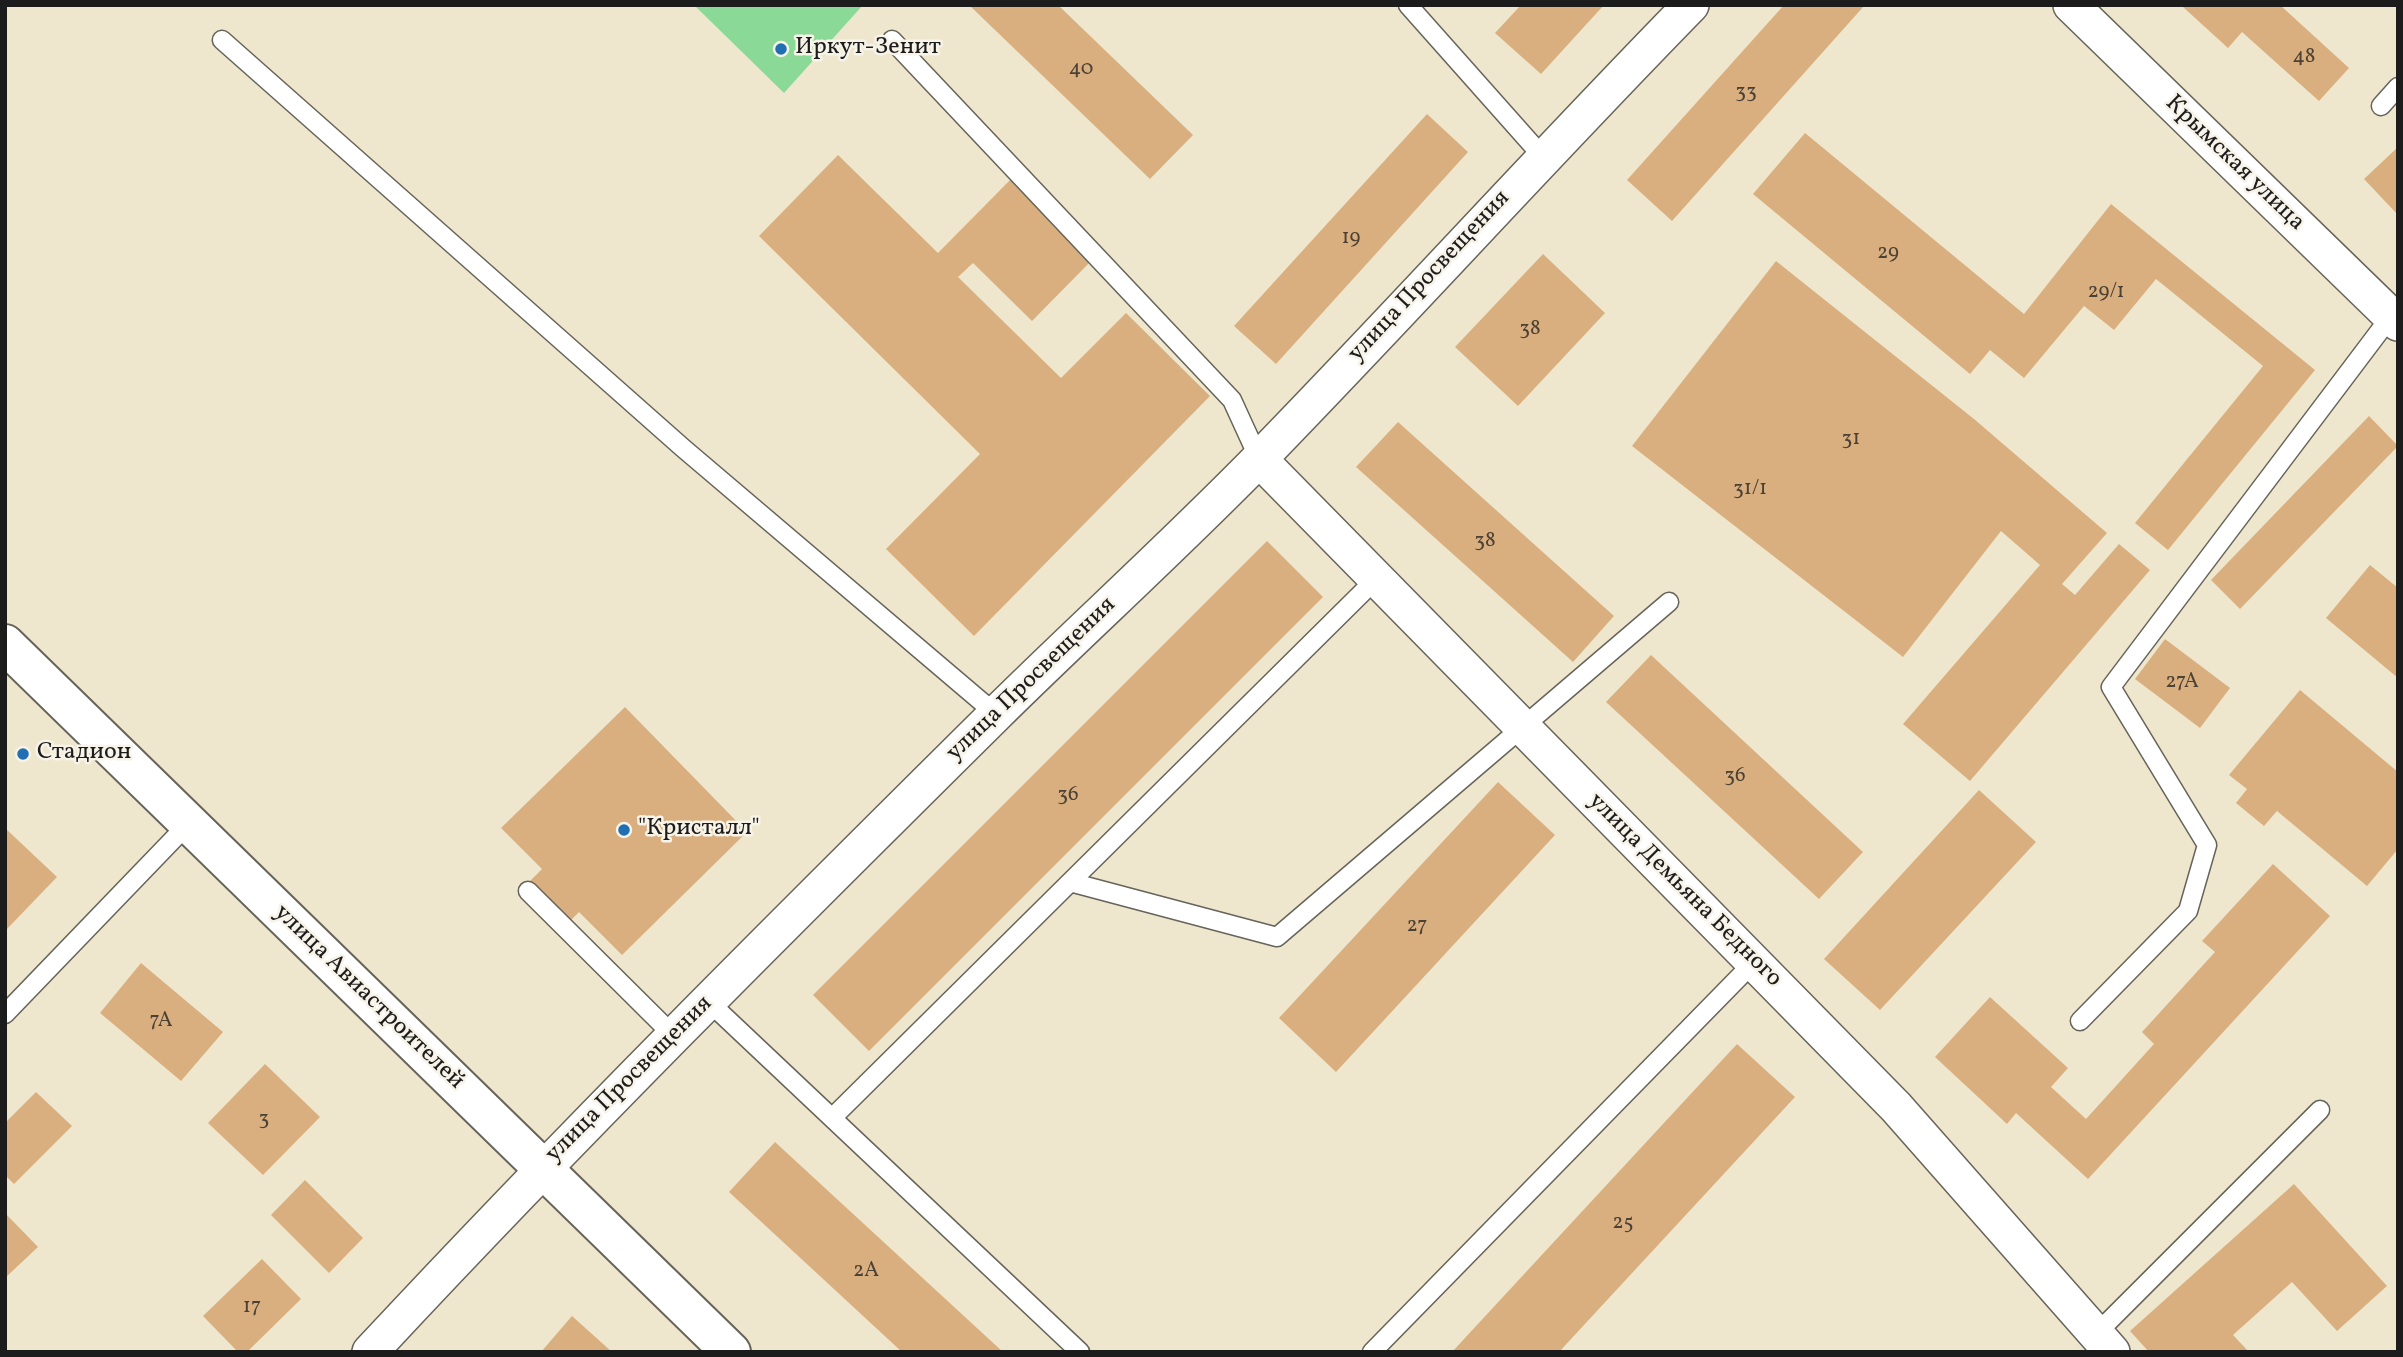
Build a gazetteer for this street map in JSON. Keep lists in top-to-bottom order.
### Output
{
  "streets": {
    "street": [
      "Крымская улица",
      "улица Просвещения",
      "улица Демьяна Бедного",
      "улица Авиастроителей"
    ]
  },
  "crossings": [
    ["улица Просвещения", "улица Демьяна Бедного"],
    ["улица Просвещения", "улица Авиастроителей"]
  ],
  "places": ["Иркут-Зенит", "Стадион", "\"Кристалл\""],
  "house_numbers": [
    "48",
    "40",
    "33",
    "19",
    "29",
    "29/1",
    "38",
    "31",
    "31/1",
    "38",
    "27А",
    "36",
    "36",
    "27",
    "7А",
    "3",
    "25",
    "2А",
    "17"
  ]
}
